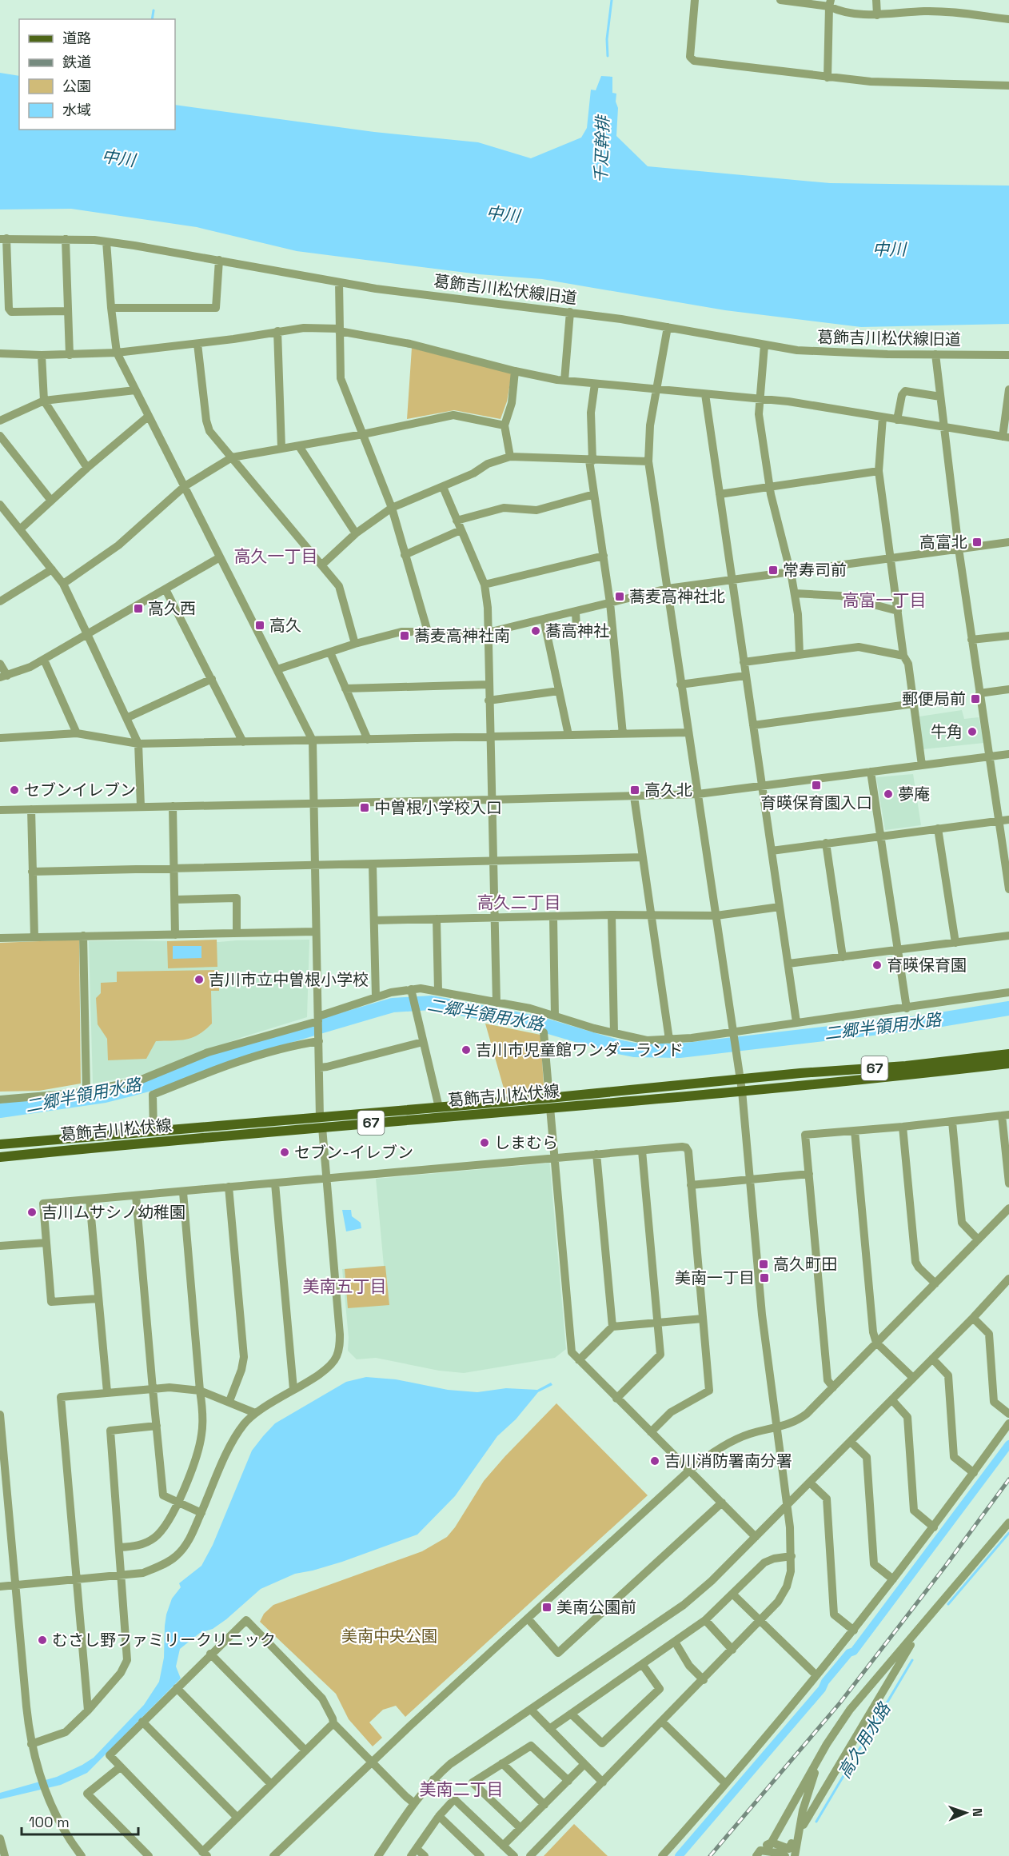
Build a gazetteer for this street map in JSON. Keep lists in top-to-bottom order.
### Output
{
  "streets": {
    "main road": ["67", "葛飾吉川松伏線"],
    "street": ["葛飾吉川松伏線旧道"]
  },
  "districts": [
    "高久一丁目",
    "高富一丁目",
    "高久二丁目",
    "美南五丁目",
    "美南二丁目"
  ],
  "water": [
    "千疋幹排",
    "中川",
    "二郷半領用水路",
    "高久用水路"
  ],
  "parks": ["美南中央公園"],
  "places": {
    "transit": [
      "高富北",
      "常寿司前",
      "蕎麦高神社北",
      "高久西",
      "高久",
      "蕎麦高神社南",
      "郵便局前",
      "育暎保育園入口",
      "高久北",
      "中曽根小学校入口",
      "高久町田",
      "美南一丁目",
      "美南公園前"
    ],
    "other": [
      "蕎高神社",
      "牛角",
      "セブンイレブン",
      "夢庵",
      "育暎保育園",
      "吉川市立中曽根小学校",
      "吉川市児童館ワンダーランド",
      "しまむら",
      "セブン-イレブン",
      "吉川ムサシノ幼稚園",
      "吉川消防署南分署",
      "むさし野ファミリークリニック"
    ]
  },
  "legend": [
    "道路",
    "鉄道",
    "公園",
    "水域"
  ],
  "scale_bar": "100 m",
  "north": "right"
}
